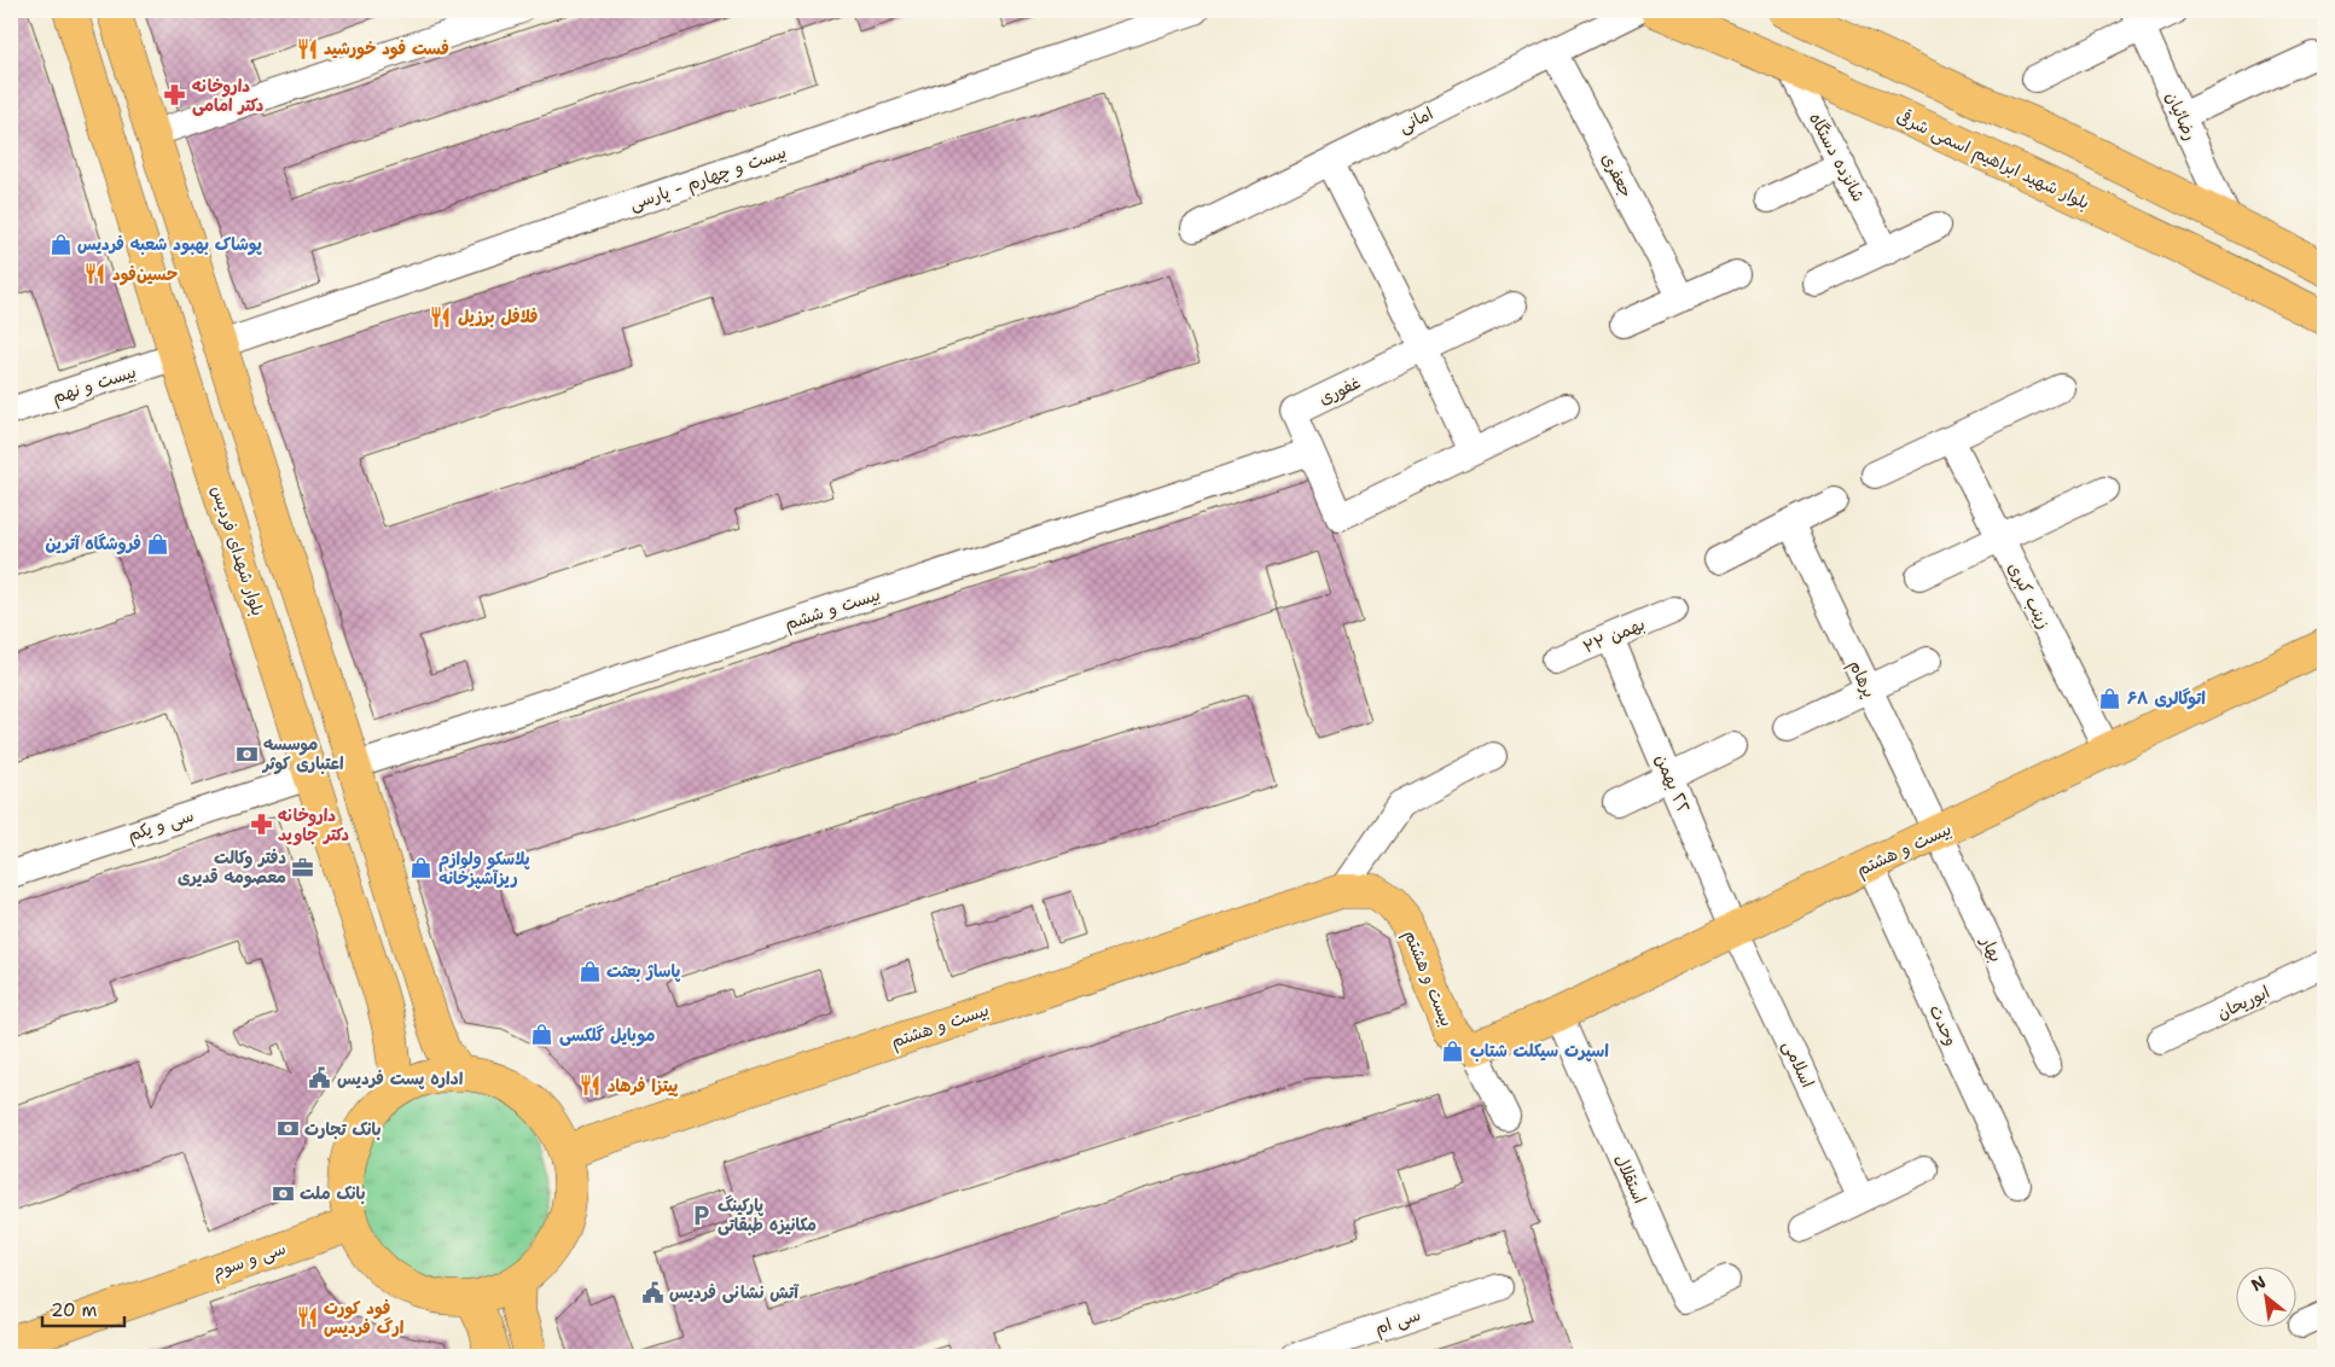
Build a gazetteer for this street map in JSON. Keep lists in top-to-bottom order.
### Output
{
  "streets": {
    "main road": [
      "بلوار شهید ابراهیم اسمی شرقی",
      "بلوار شهدای فردیس",
      "بیست و هشتم",
      "سی و سوم"
    ],
    "street": [
      "رضائیان",
      "امانی",
      "شانزده دستگاه",
      "جعفری",
      "بیست و چهارم - پارسی",
      "بیست و نهم",
      "غفوری",
      "زینب کبری",
      "بیست و ششم",
      "۲۲ بهمن",
      "پرهام",
      "٢٢ بهمن",
      "سی و یکم",
      "بهار",
      "ابوریحان",
      "وحدت",
      "اسلامی",
      "استقلال",
      "سی ام"
    ]
  },
  "crossings": [
    ["امانی", "جعفری"],
    ["شانزده دستگاه", "بلوار شهید ابراهیم اسمی شرقی"],
    ["بیست و نهم", "بلوار شهدای فردیس"],
    ["غفوری", "بیست و ششم"],
    ["بلوار شهدای فردیس", "سی و یکم"],
    ["زینب کبری", "بیست و هشتم"],
    ["۲۲ بهمن", "٢٢ بهمن"],
    ["پرهام", "بیست و هشتم"],
    ["پرهام", "بهار"],
    ["٢٢ بهمن", "بیست و هشتم"],
    ["٢٢ بهمن", "اسلامی"],
    ["بیست و هشتم", "بهار"],
    ["بیست و هشتم", "وحدت"],
    ["بیست و هشتم", "اسلامی"],
    ["بیست و هشتم", "استقلال"]
  ],
  "places": {
    "restaurant": [
      "فست فود خورشید",
      "حسین‌فود",
      "فلافل برزیل",
      "پیتزا فرهاد",
      "فود کورت ارگ فردیس"
    ],
    "pharmacy": ["داروخانه دکتر امامی", "داروخانه دکتر جاوید"],
    "shop": [
      "پوشاک بهبود شعبه فردیس",
      "فروشگاه آترین",
      "اتوگالری ۶۸",
      "پلاسکو ولوازم ریزآشپزخانه",
      "پاساژ بعثت",
      "موبایل گلکسی",
      "اسپرت سیکلت شتاب"
    ],
    "bank": ["موسسه اعتباری کوثر", "بانک تجارت", "بانک ملت"],
    "office": ["دفتر وکالت معصومه قدیری"],
    "public building": ["اداره پست فردیس", "آتش نشانی فردیس"],
    "parking": ["پارکینگ مکانیزه طبقاتی"]
  },
  "scale_bar": "20 m",
  "north": "top left"
}
